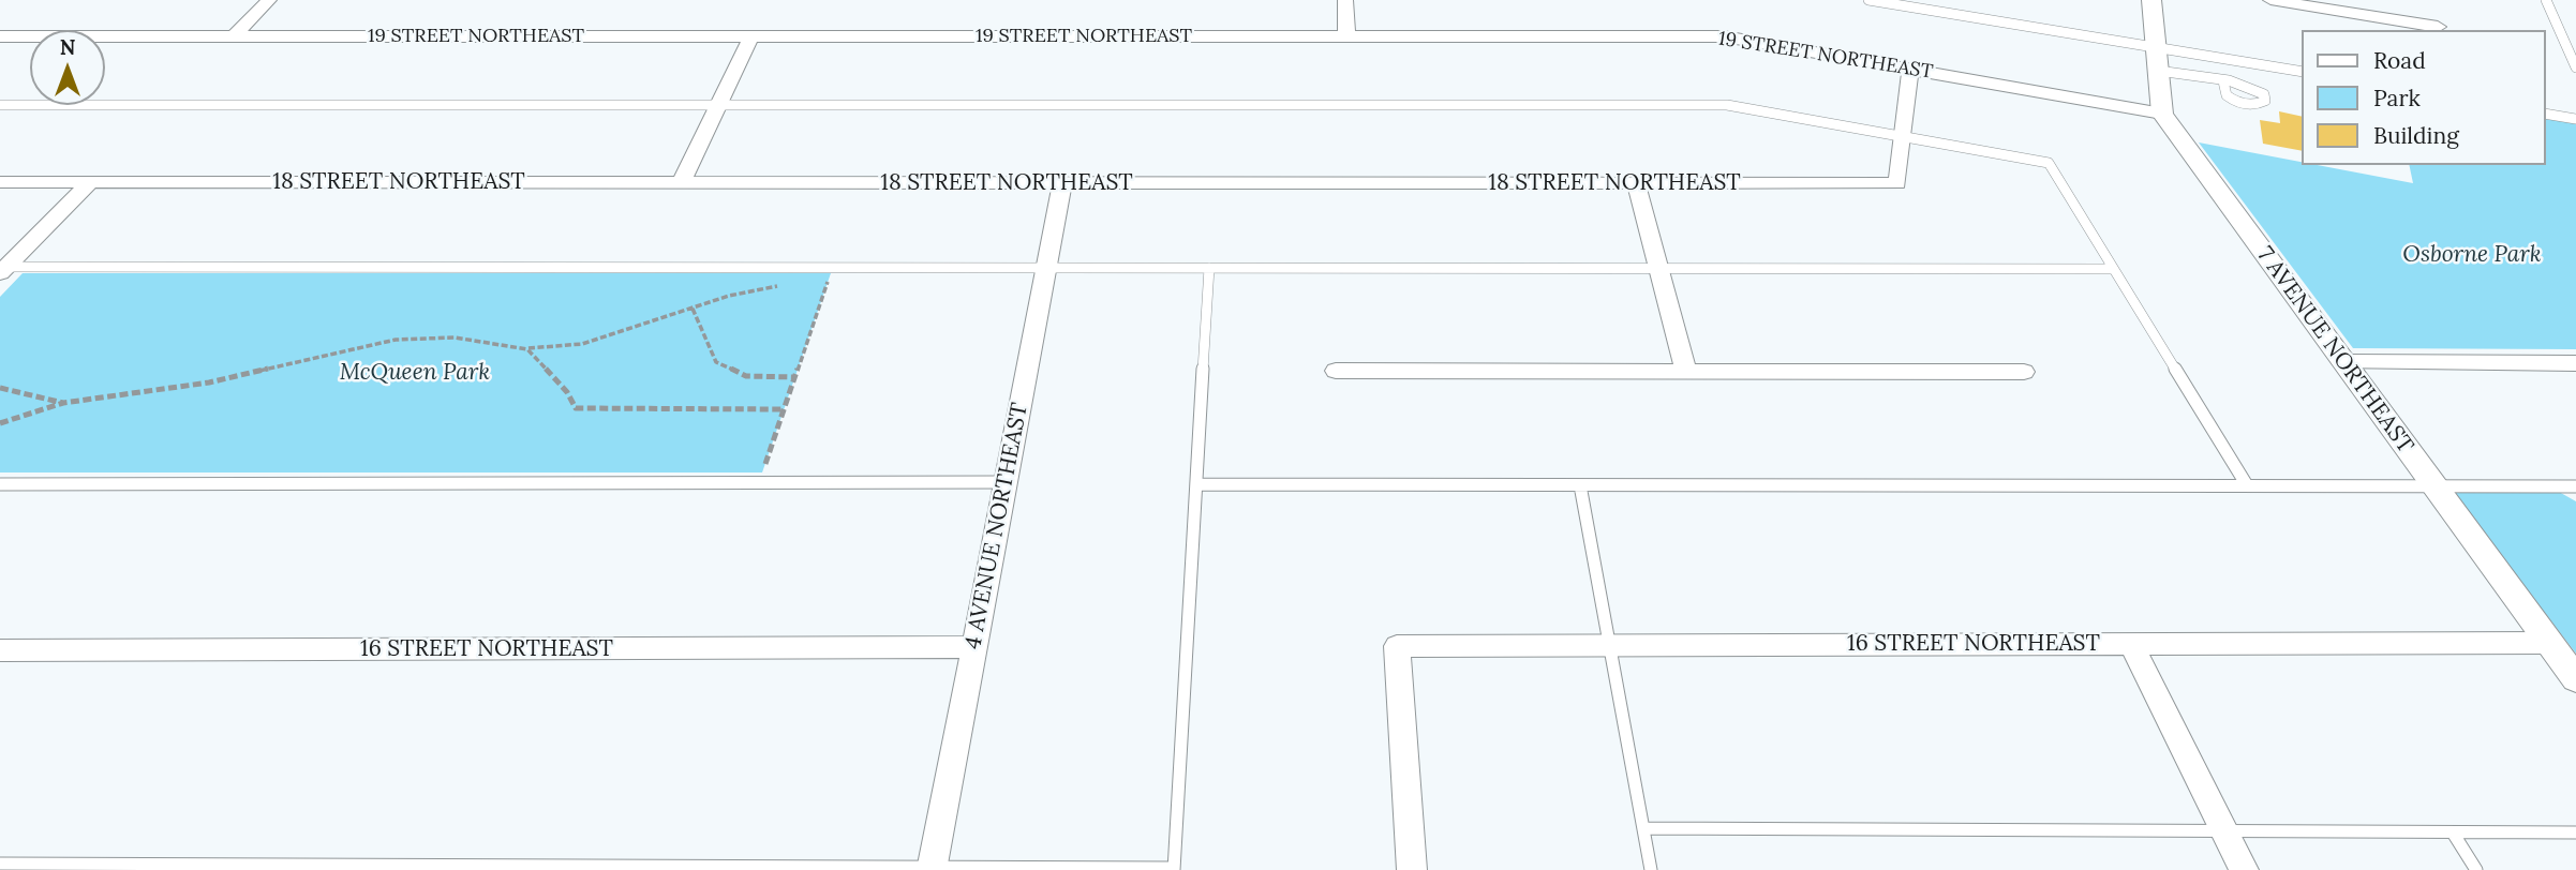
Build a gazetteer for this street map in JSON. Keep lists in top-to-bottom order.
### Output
{
  "streets": {
    "street": [
      "19 STREET NORTHEAST",
      "18 STREET NORTHEAST",
      "7 AVENUE NORTHEAST",
      "4 AVENUE NORTHEAST",
      "16 STREET NORTHEAST"
    ]
  },
  "crossings": [
    ["19 STREET NORTHEAST", "18 STREET NORTHEAST"],
    ["19 STREET NORTHEAST", "7 AVENUE NORTHEAST"],
    ["18 STREET NORTHEAST", "4 AVENUE NORTHEAST"],
    ["7 AVENUE NORTHEAST", "16 STREET NORTHEAST"],
    ["4 AVENUE NORTHEAST", "16 STREET NORTHEAST"]
  ],
  "parks": ["Osborne Park", "McQueen Park"],
  "legend": ["Road", "Park", "Building"],
  "north": "top"
}
